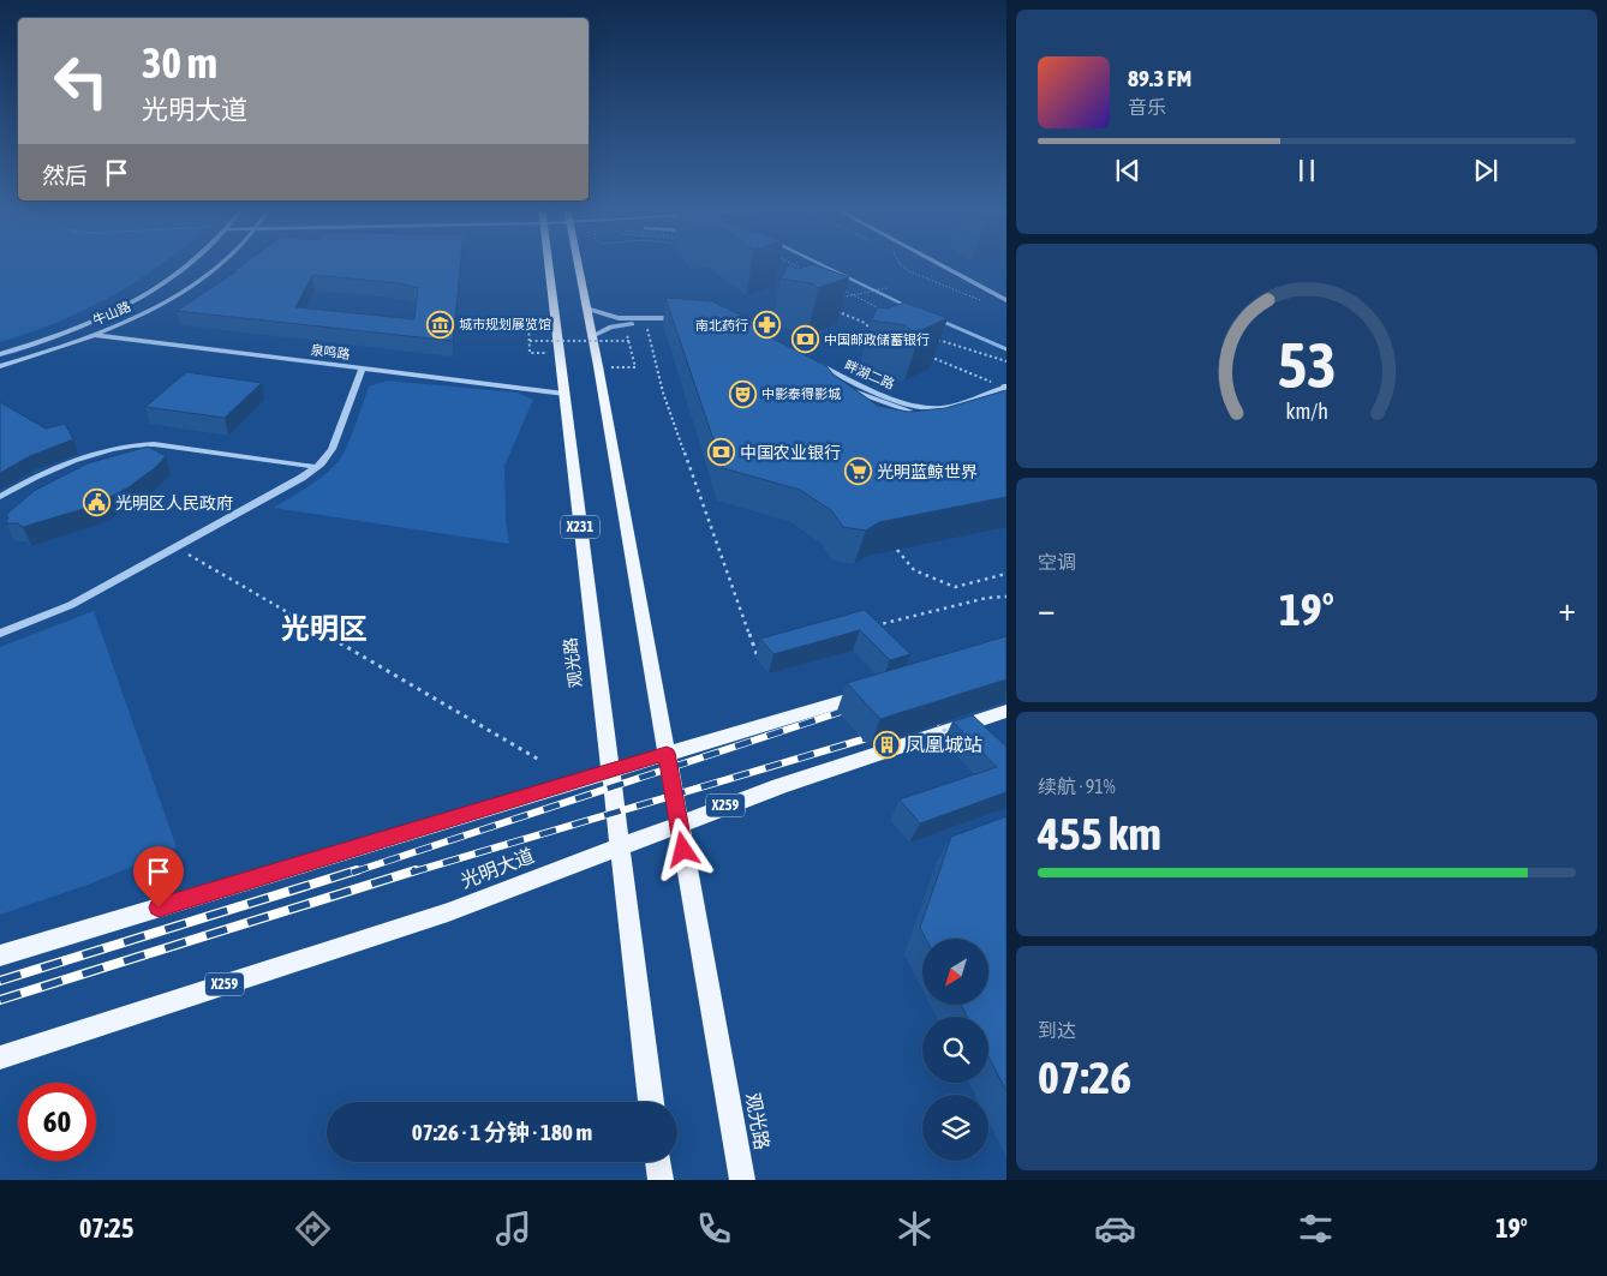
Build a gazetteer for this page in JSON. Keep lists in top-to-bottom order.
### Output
{
  "streets": {
    "main road": [
      "X231",
      "观光路",
      "X259",
      "光明大道"
    ],
    "street": ["牛山路", "泉鸣路", "畔湖二路"]
  },
  "crossings": [
    ["牛山路", "泉鸣路"],
    ["泉鸣路", "观光路"],
    ["X231", "观光路"],
    ["X231", "光明大道"],
    ["观光路", "光明大道"]
  ],
  "districts": ["光明区"],
  "places": {
    "museum": ["城市规划展览馆"],
    "pharmacy": ["南北药行"],
    "bank": ["中国邮政储蓄银行", "中国农业银行"],
    "theatre": ["中影泰得影城"],
    "supermarket": ["光明蓝鲸世界"],
    "public building": ["光明区人民政府"],
    "building": ["凤凰城站"]
  },
  "north": "bottom left",
  "page": {
    "turn": ["30 m", "光明大道"],
    "song": ["89.3 FM", "音乐"],
    "then": "然后",
    "tile": [
      "空调",
      ["续航 · 91%", "455 km"],
      ["到达", "07:26"]
    ],
    "heat": ["−", "19°", "+"],
    "limit": "60",
    "trip": "07:26 · 1 分钟 · 180 m",
    "tabs": ["07:25", "19°"],
    "gauge": ["53", "km/h"]
  }
}
